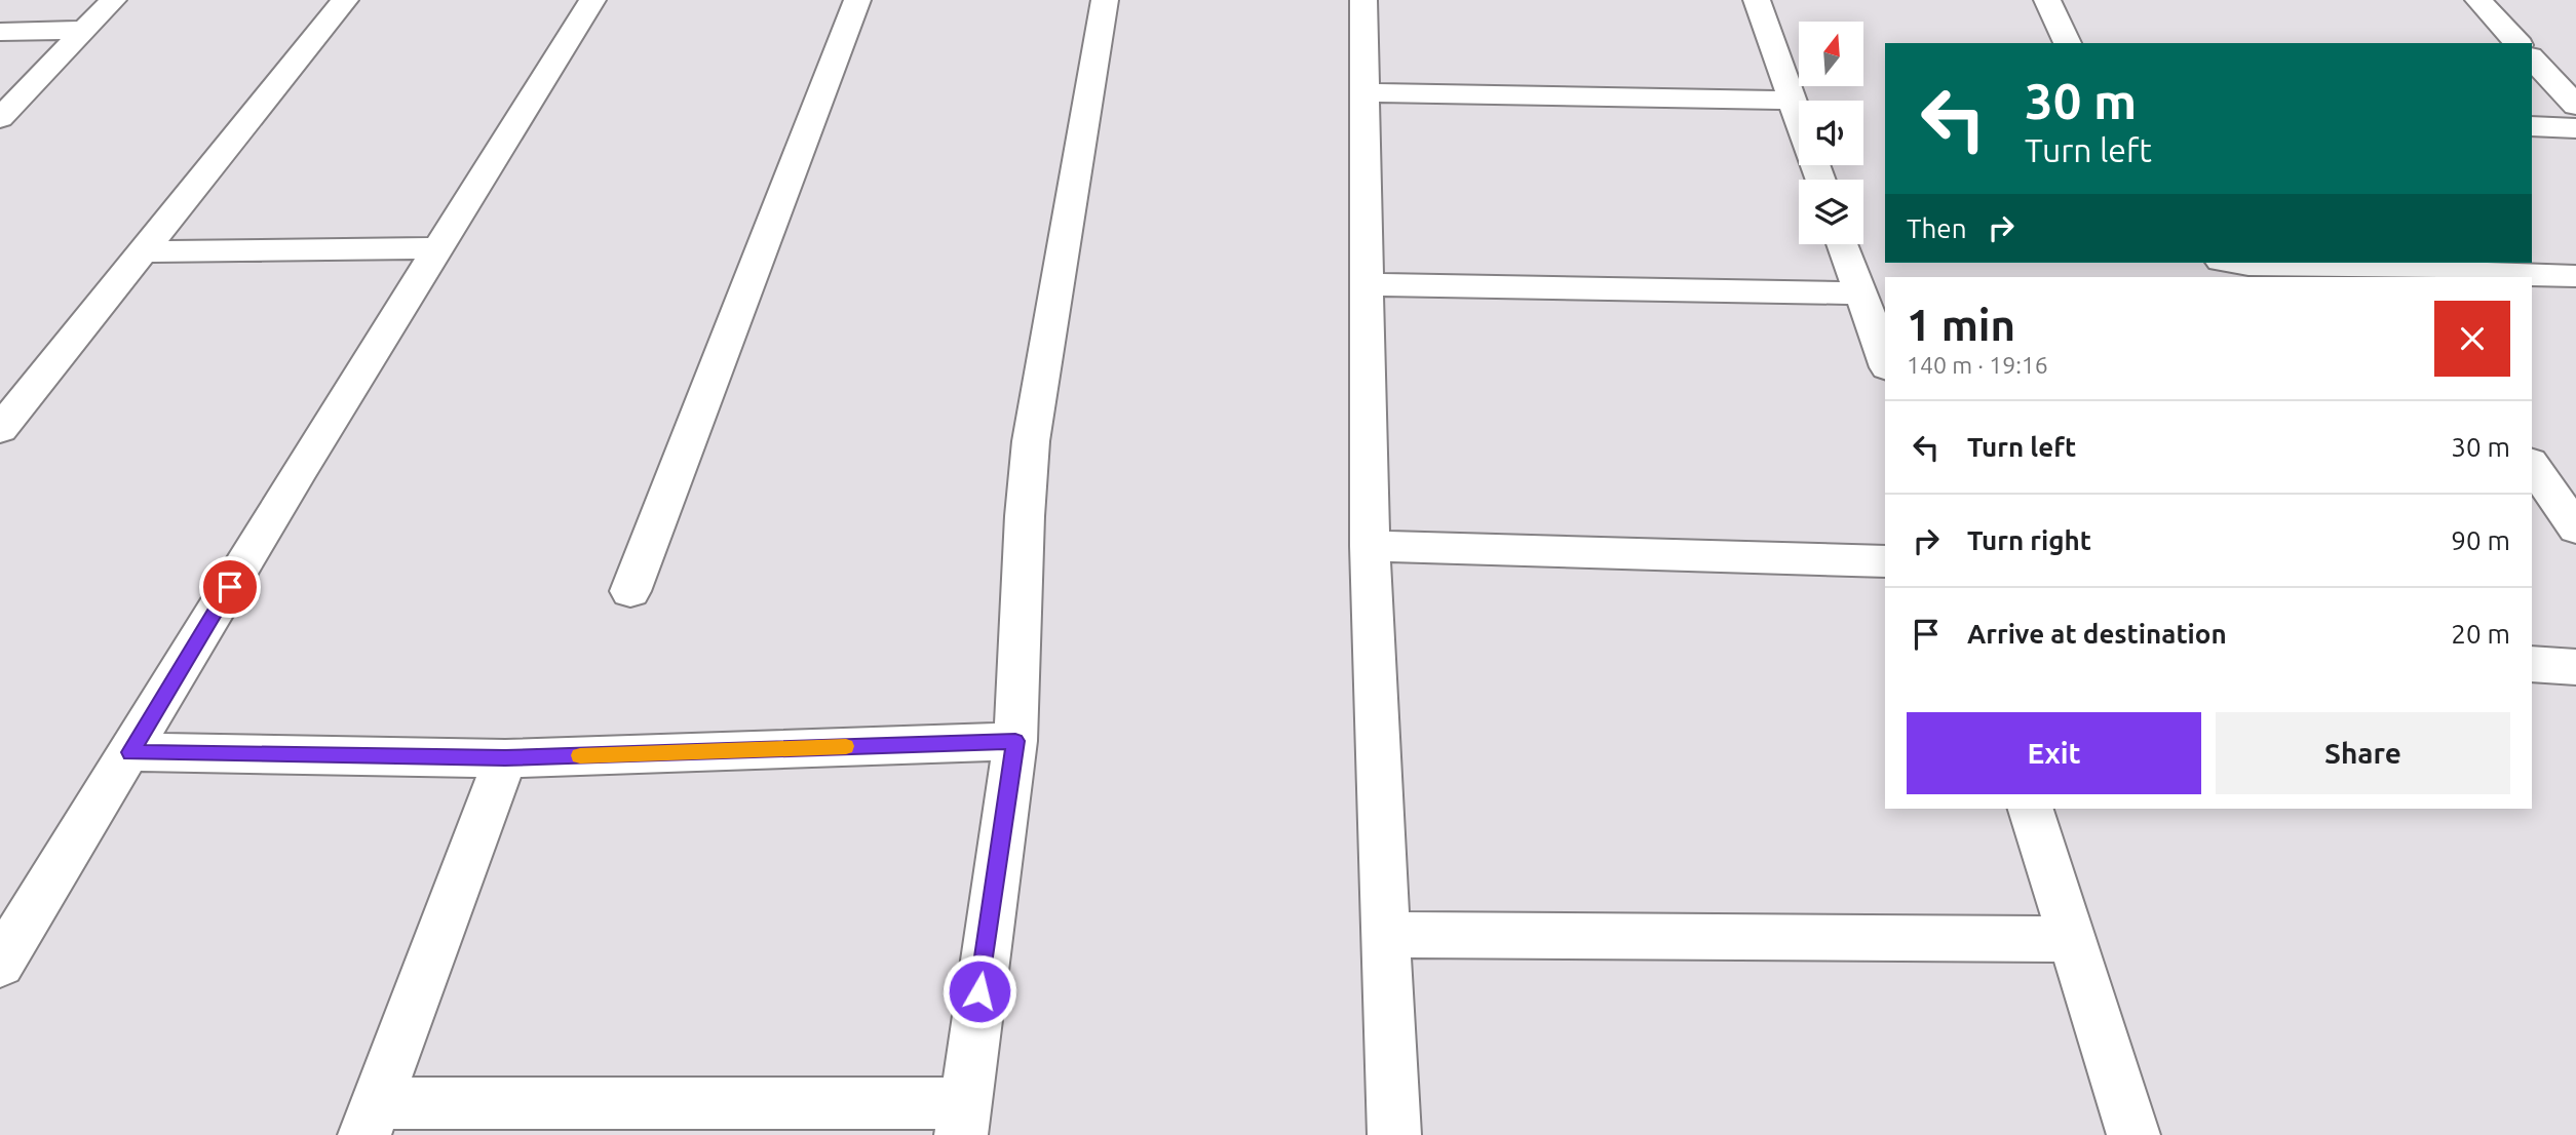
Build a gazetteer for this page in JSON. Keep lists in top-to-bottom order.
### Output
{
  "north": "top",
  "page": {
    "turn": ["30 m", "Turn left"],
    "then": "Then",
    "heading": ["1 min", "140 m · 19:16"],
    "list": [
      {
        "name": "Turn left",
        "value": "30 m"
      },
      {
        "name": "Turn right",
        "value": "90 m"
      },
      {
        "name": "Arrive at destination",
        "value": "20 m"
      }
    ],
    "buttons": ["Exit", "Share"]
  }
}
